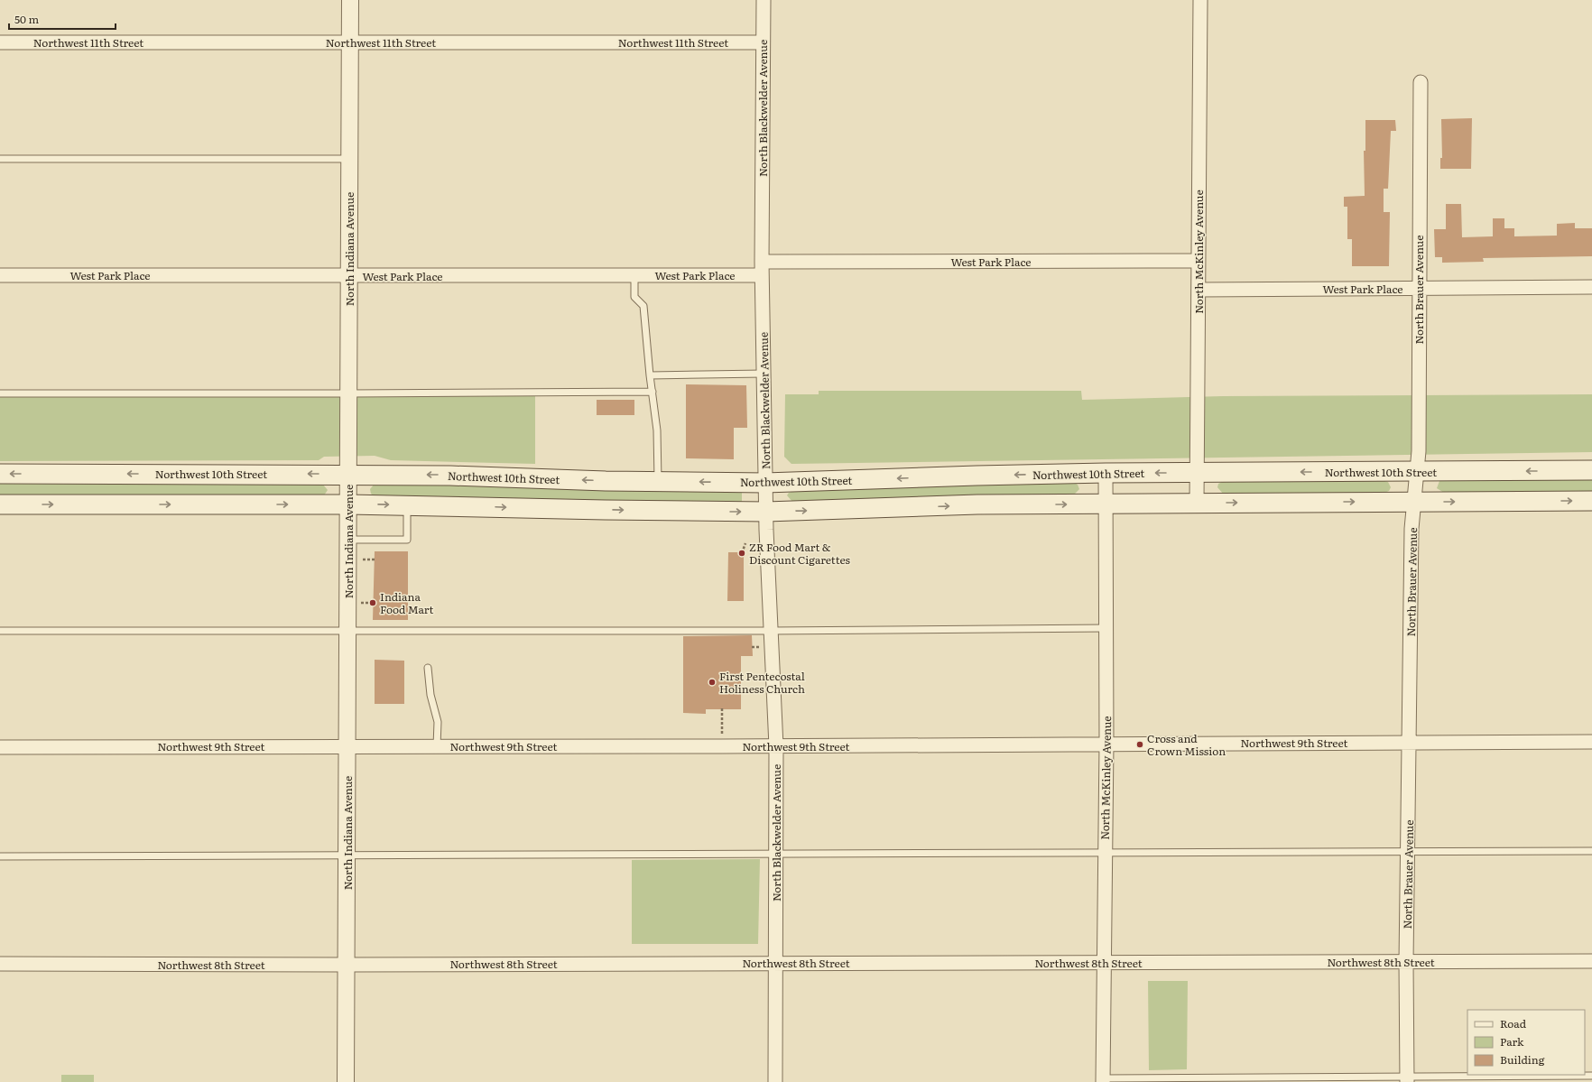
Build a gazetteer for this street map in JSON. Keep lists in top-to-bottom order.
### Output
{
  "streets": {
    "main road": ["Northwest 10th Street"],
    "street": [
      "Northwest 11th Street",
      "North Blackwelder Avenue",
      "North Indiana Avenue",
      "North McKinley Avenue",
      "West Park Place",
      "North Brauer Avenue",
      "Northwest 9th Street",
      "Northwest 8th Street"
    ]
  },
  "crossings": [
    ["Northwest 11th Street", "North Blackwelder Avenue"],
    ["Northwest 11th Street", "North Indiana Avenue"],
    ["North Blackwelder Avenue", "West Park Place"],
    ["North Blackwelder Avenue", "Northwest 10th Street"],
    ["North Blackwelder Avenue", "Northwest 9th Street"],
    ["North Blackwelder Avenue", "Northwest 8th Street"],
    ["North Indiana Avenue", "West Park Place"],
    ["North Indiana Avenue", "Northwest 10th Street"],
    ["North Indiana Avenue", "Northwest 9th Street"],
    ["North Indiana Avenue", "Northwest 8th Street"],
    ["North McKinley Avenue", "West Park Place"],
    ["North McKinley Avenue", "Northwest 10th Street"],
    ["North McKinley Avenue", "Northwest 9th Street"],
    ["North McKinley Avenue", "Northwest 8th Street"],
    ["West Park Place", "North Brauer Avenue"],
    ["North Brauer Avenue", "Northwest 10th Street"],
    ["North Brauer Avenue", "Northwest 9th Street"],
    ["North Brauer Avenue", "Northwest 8th Street"]
  ],
  "places": [
    "ZR Food Mart & Discount Cigarettes",
    "Indiana Food Mart",
    "First Pentecostal Holiness Church",
    "Cross and Crown Mission"
  ],
  "legend": ["Road", "Park", "Building"],
  "scale_bar": "50 m"
}
